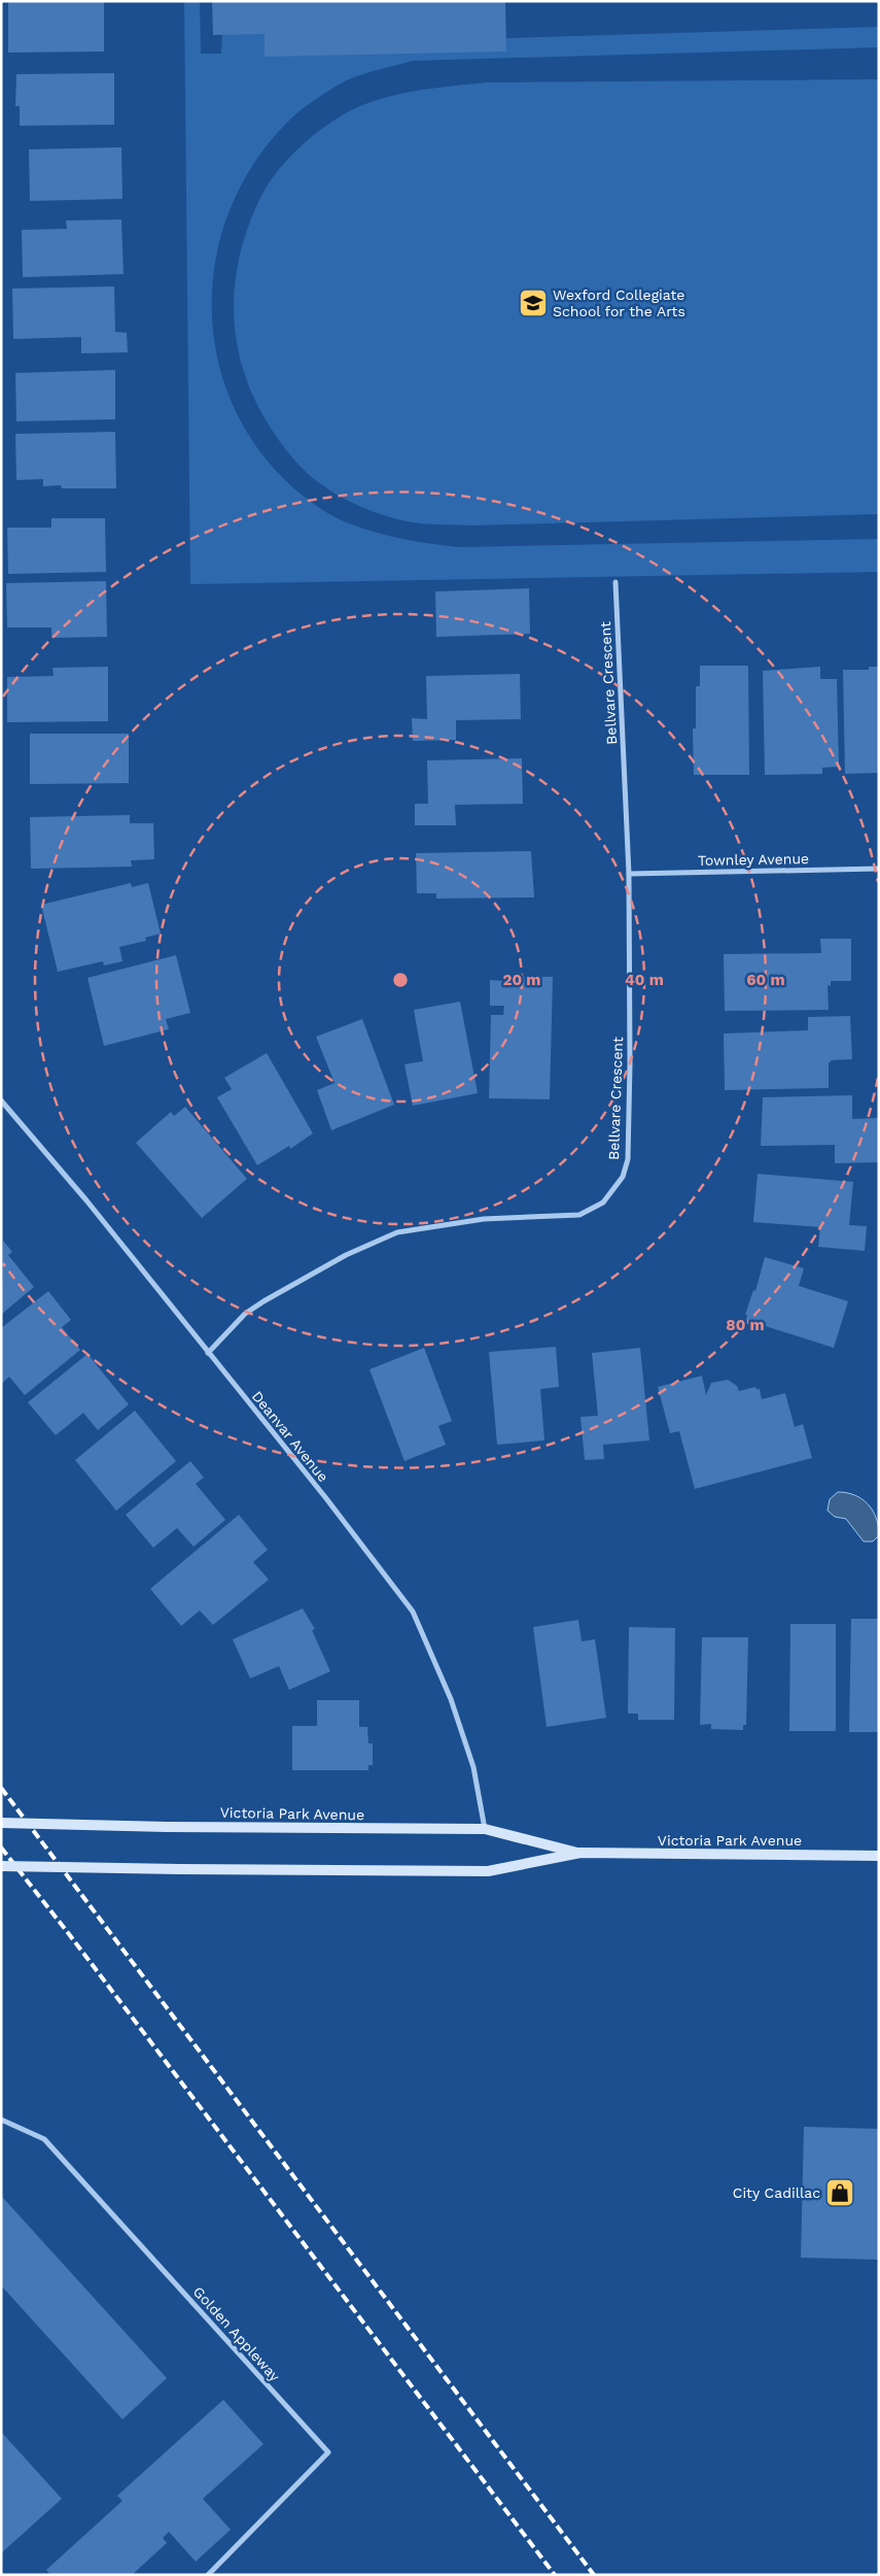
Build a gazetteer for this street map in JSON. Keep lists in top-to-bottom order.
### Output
{
  "streets": {
    "main road": ["Victoria Park Avenue"],
    "street": [
      "Bellvare Crescent",
      "Townley Avenue",
      "Deanvar Avenue",
      "Golden Appleway"
    ]
  },
  "crossings": [
    ["Bellvare Crescent", "Townley Avenue"],
    ["Bellvare Crescent", "Deanvar Avenue"],
    ["Deanvar Avenue", "Victoria Park Avenue"]
  ],
  "places": {
    "school or university": ["Wexford Collegiate School for the Arts"],
    "shop": ["City Cadillac"]
  },
  "rings": [
    "20 m",
    "40 m",
    "60 m",
    "80 m"
  ]
}
